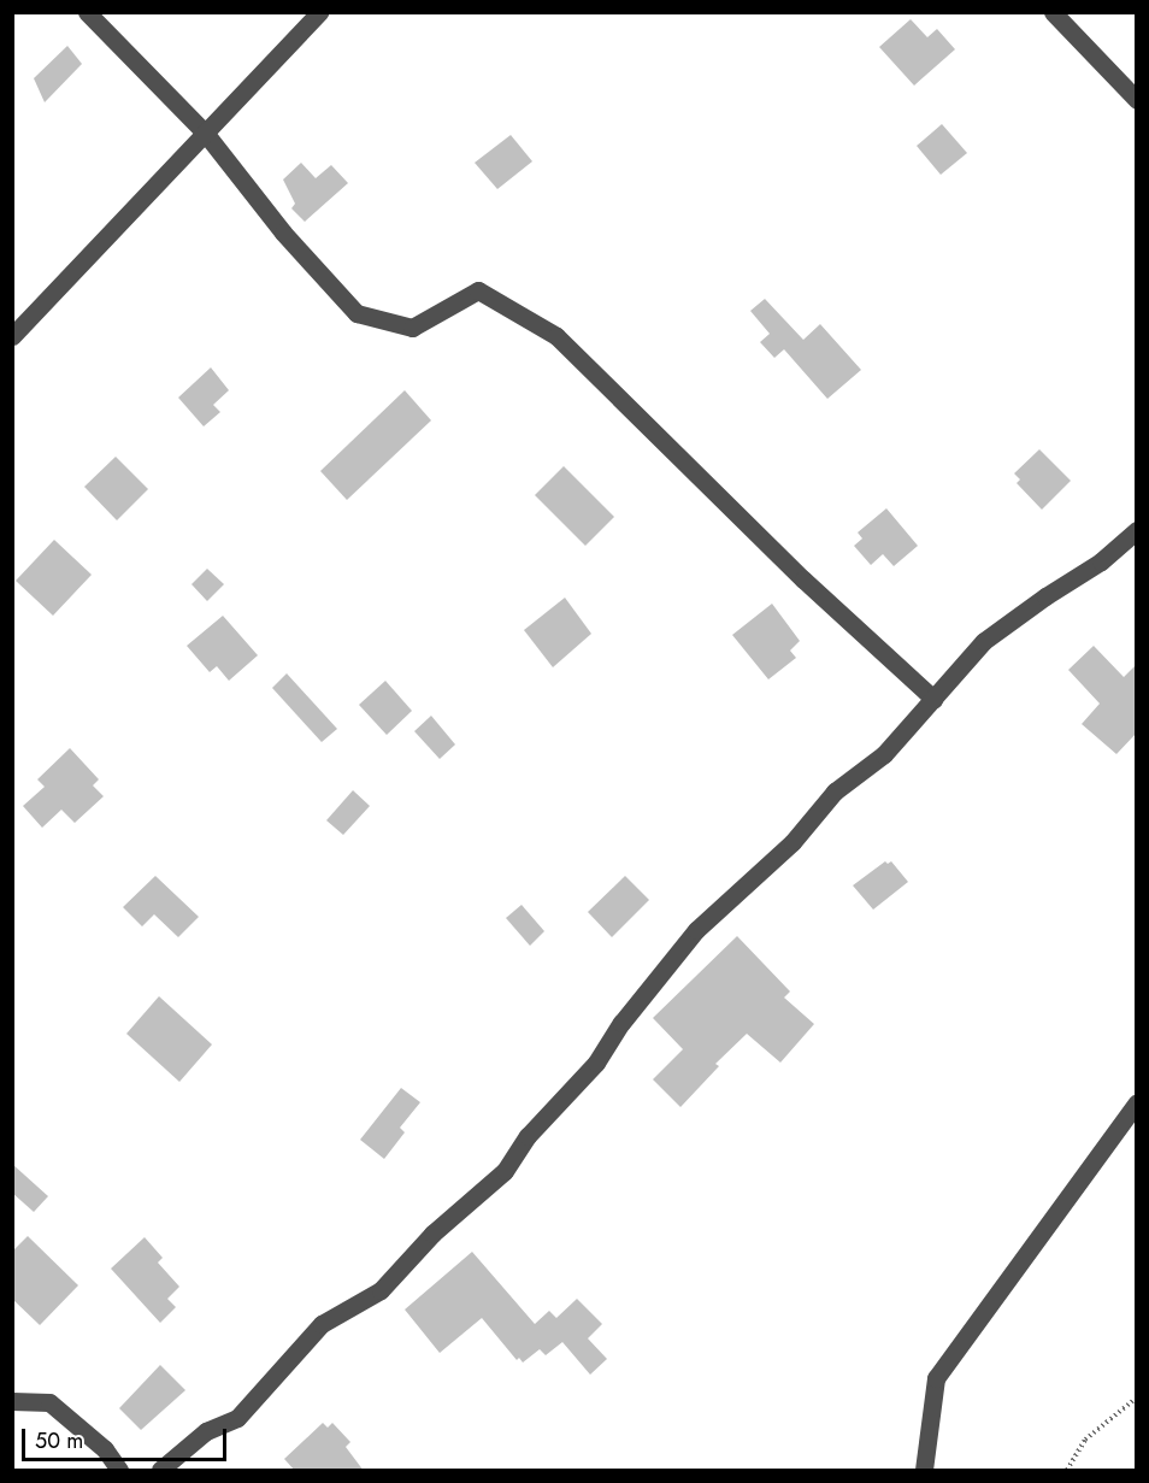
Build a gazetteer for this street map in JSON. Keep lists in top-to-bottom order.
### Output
{
  "scale_bar": "50 m"
}
